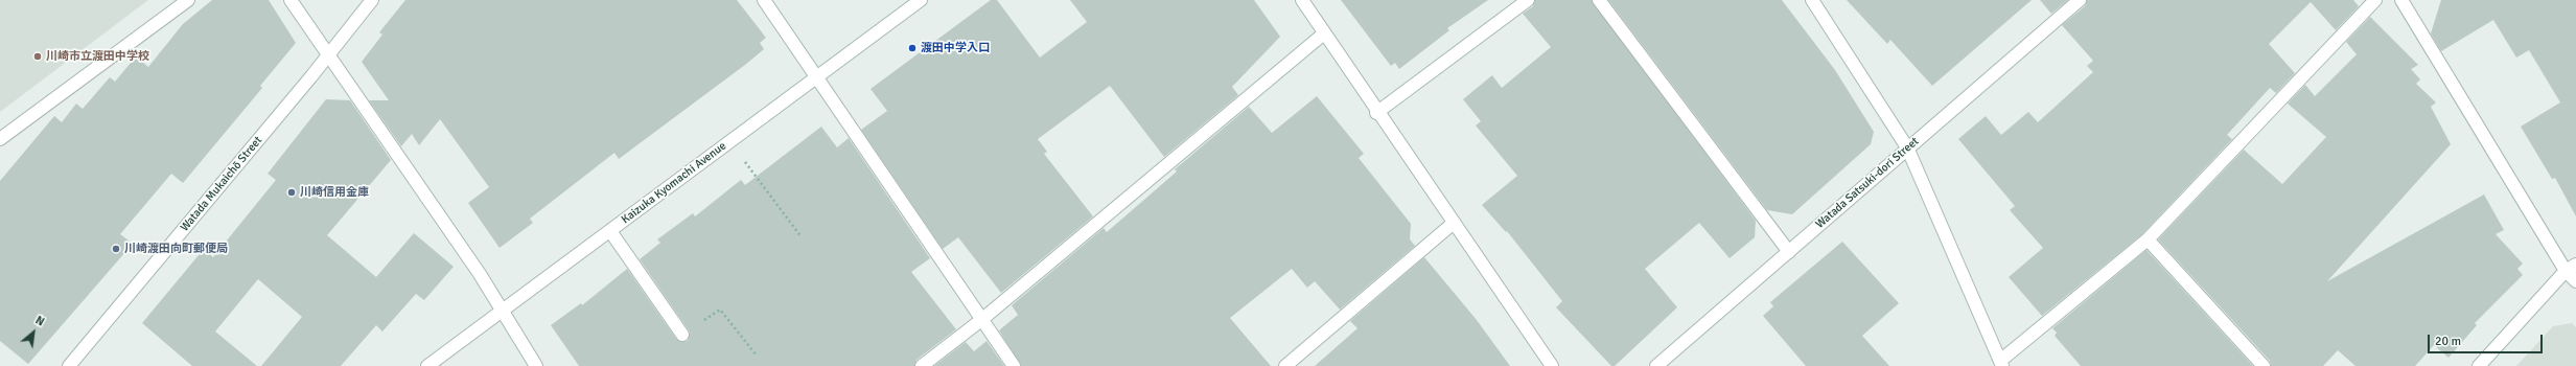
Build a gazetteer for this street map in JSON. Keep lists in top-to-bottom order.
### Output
{
  "streets": {
    "street": ["Kaizuka Kyomachi Avenue", "Watada Satsuki-dori Street", "Watada Mukaichō Street"]
  },
  "places": [
    "渡田中学入口",
    "川崎市立渡田中学校",
    "川崎信用金庫",
    "川崎渡田向町郵便局"
  ],
  "scale_bar": "20 m",
  "north": "top right"
}
